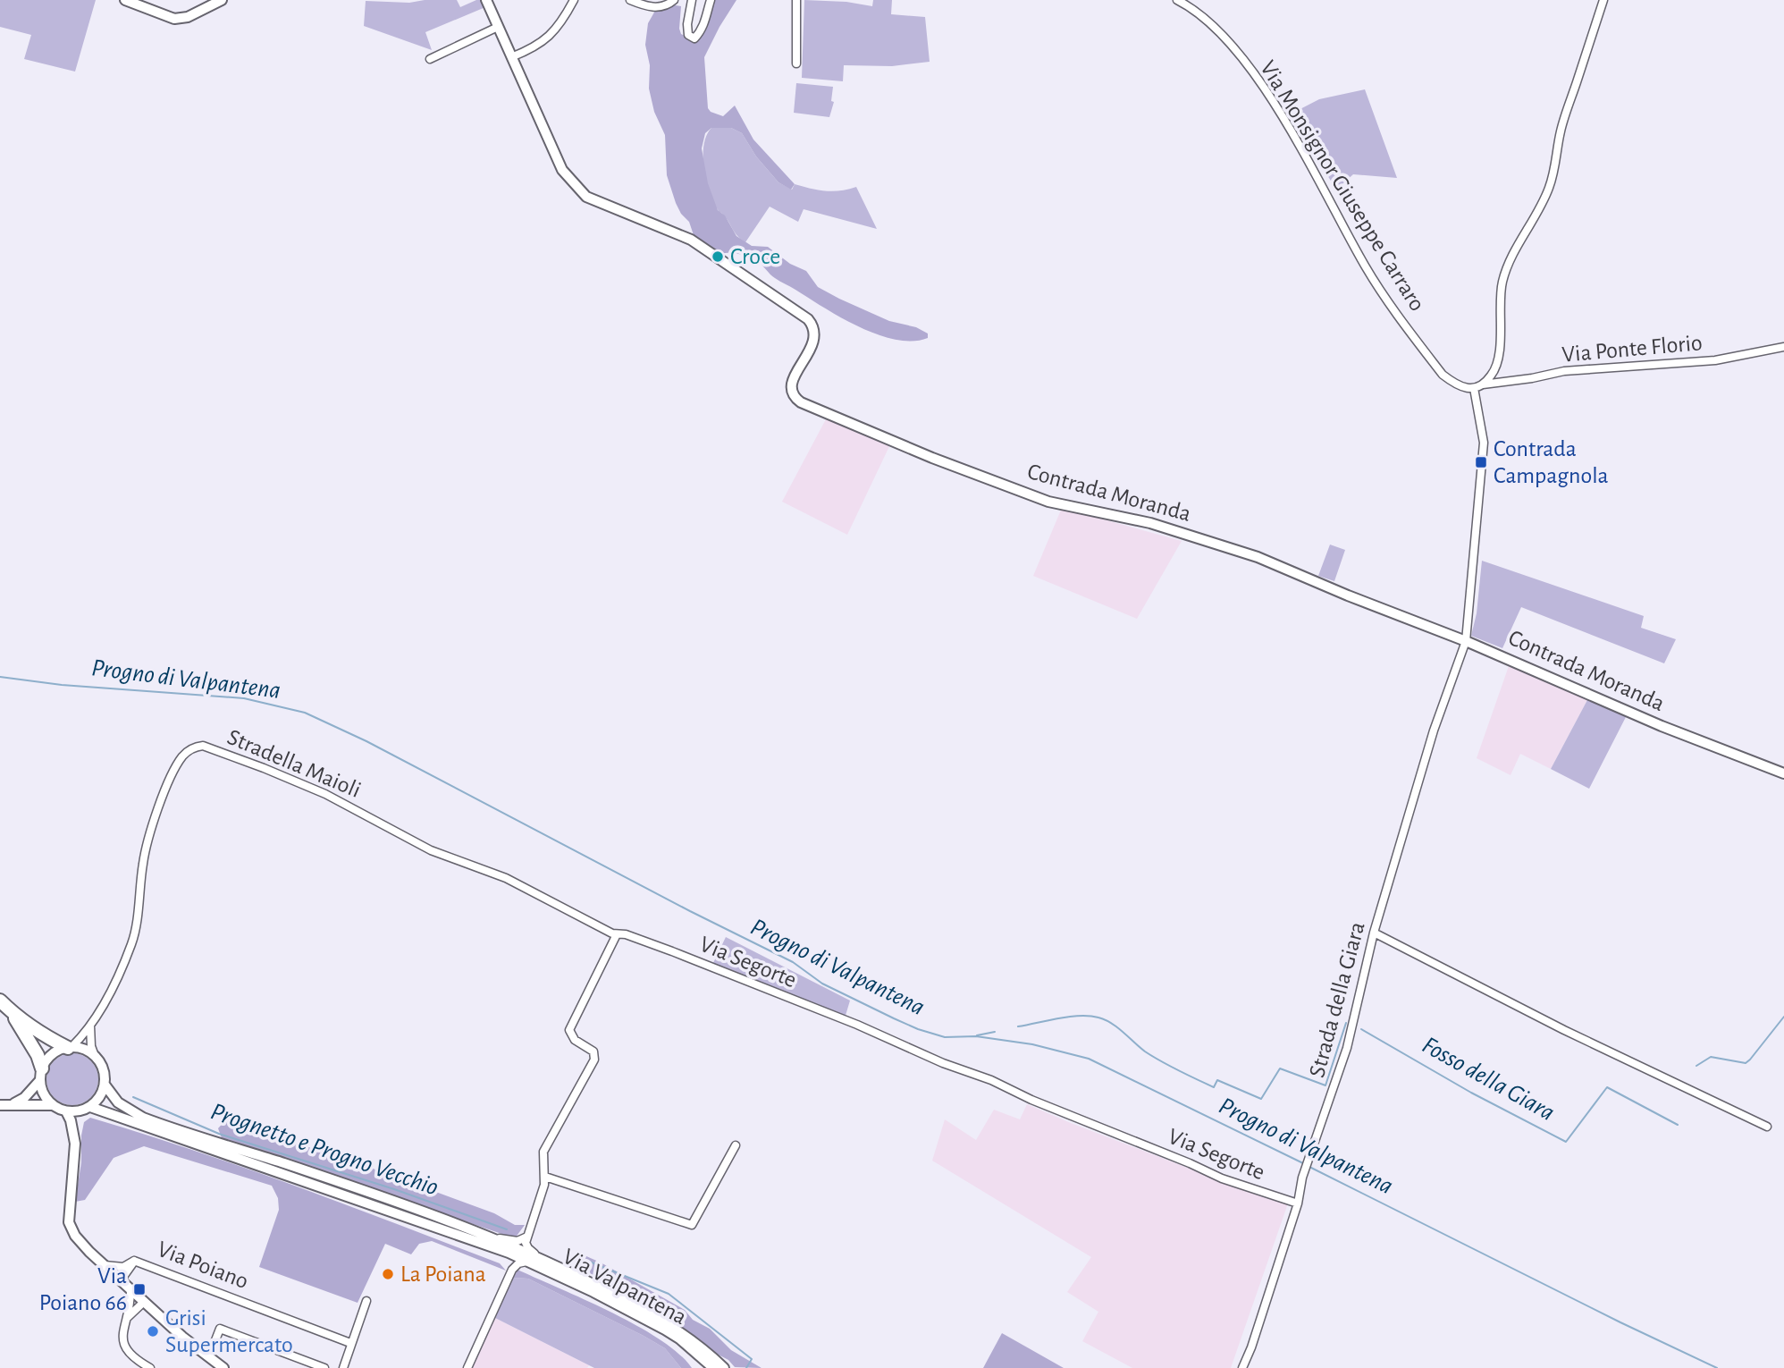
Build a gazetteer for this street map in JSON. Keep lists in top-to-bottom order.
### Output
{
  "streets": {
    "street": [
      "Via Monsignor Giuseppe Carraro",
      "Via Ponte Florio",
      "Contrada Moranda",
      "Stradella Maioli",
      "Via Segorte",
      "Strada della Giara",
      "Via Poiano",
      "Via Valpantena"
    ]
  },
  "crossings": [
    ["Contrada Moranda", "Strada della Giara"],
    ["Stradella Maioli", "Via Segorte"],
    ["Stradella Maioli", "Via Valpantena"],
    ["Via Segorte", "Strada della Giara"]
  ],
  "water": ["Progno di Valpantena", "Fosso della Giara", "Prognetto e Progno Vecchio"],
  "places": {
    "other": ["Croce", "La Poiana", "Grisi Supermercato"],
    "transit": ["Contrada Campagnola", "Via Poiano 66"]
  }
}
